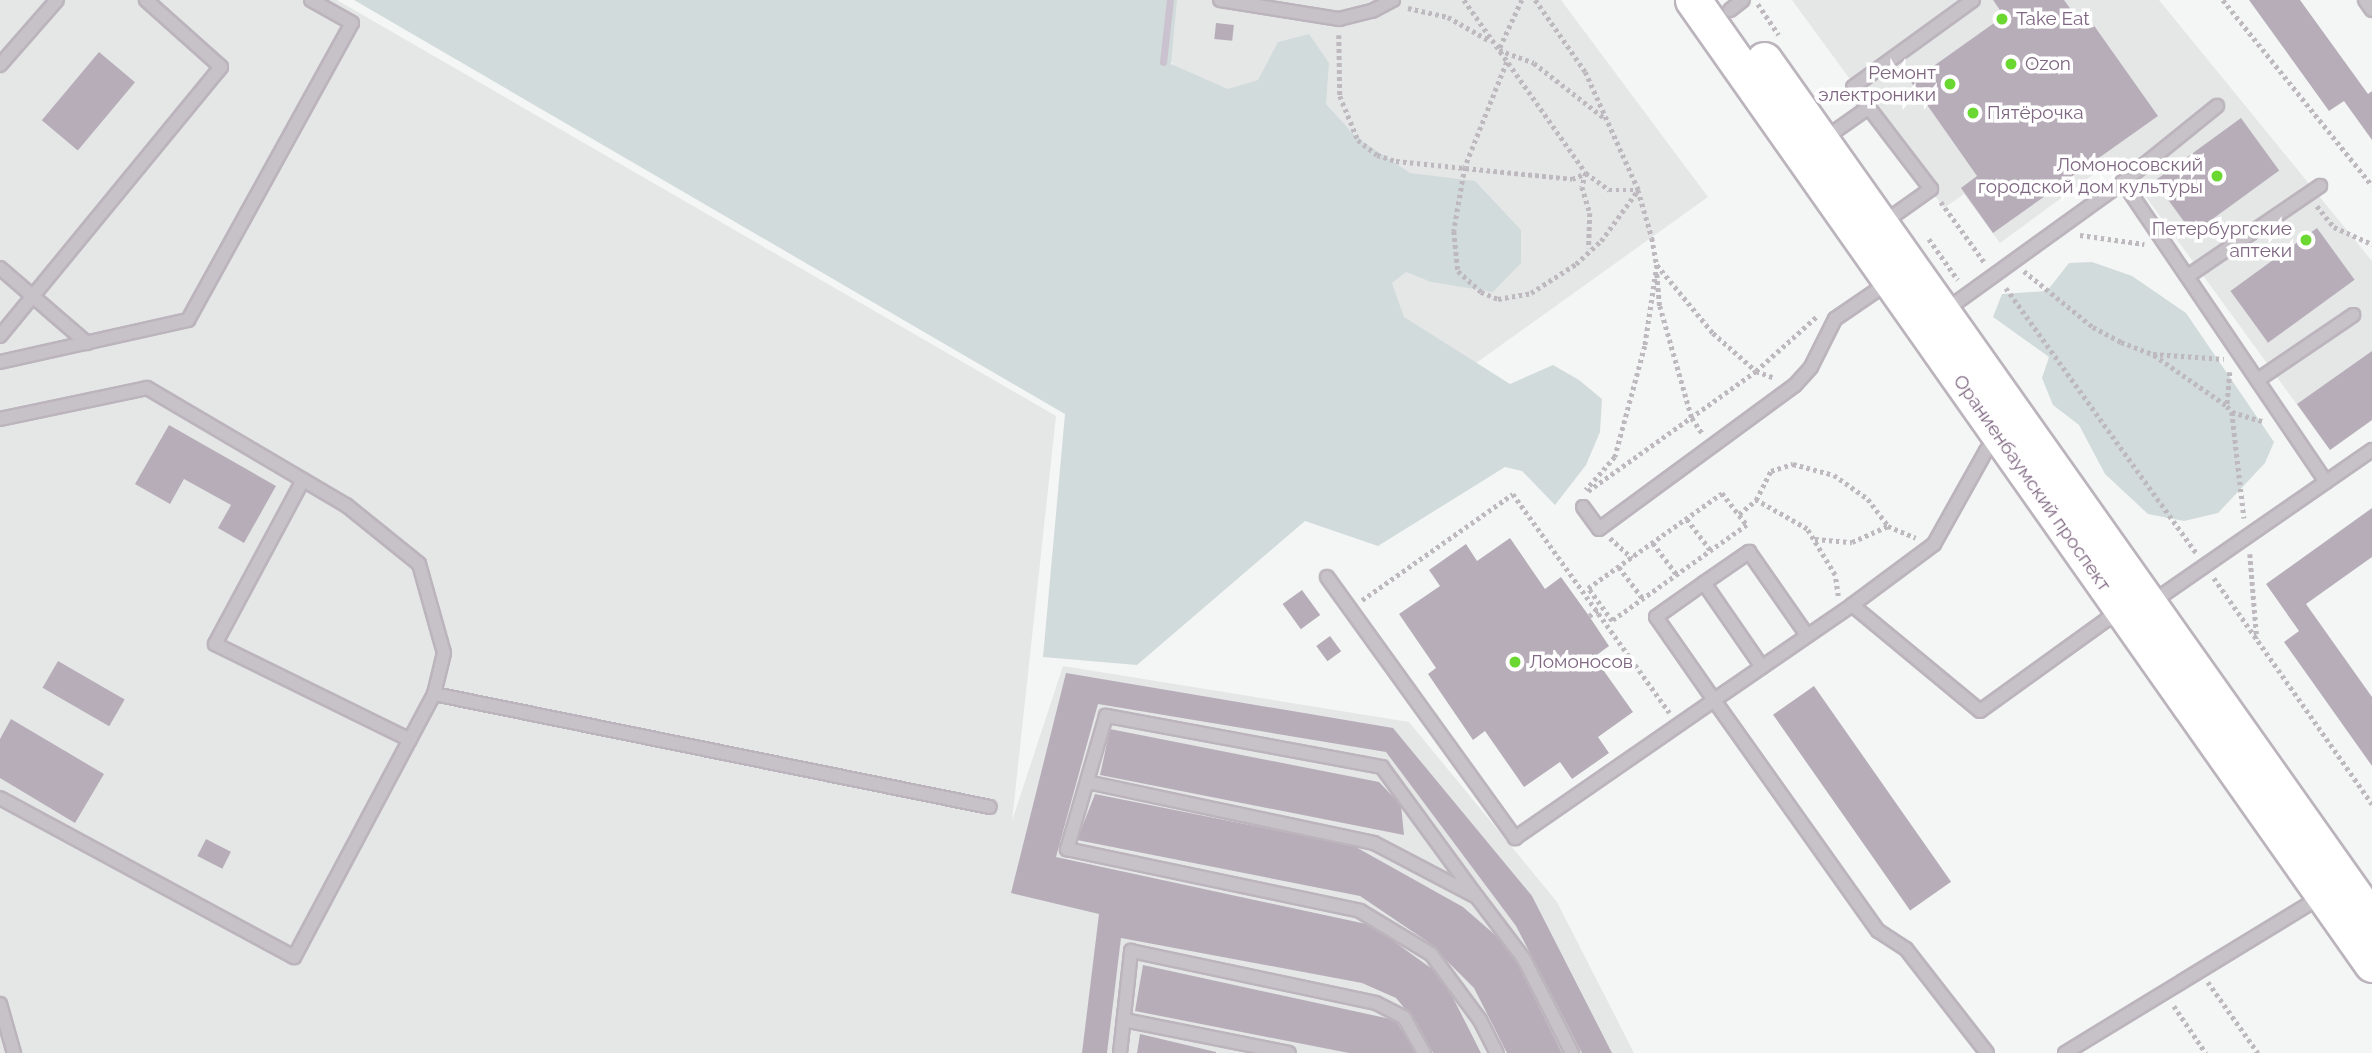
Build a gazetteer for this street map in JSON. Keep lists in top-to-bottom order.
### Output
{
  "streets": {
    "main road": ["Ораниенбаумский проспект"]
  },
  "places": [
    "Take Eat",
    "Ozon",
    "Ремонт электроники",
    "Пятёрочка",
    "Ломоносовский городской дом культуры",
    "Петербургские аптеки",
    "Ломоносов"
  ]
}
